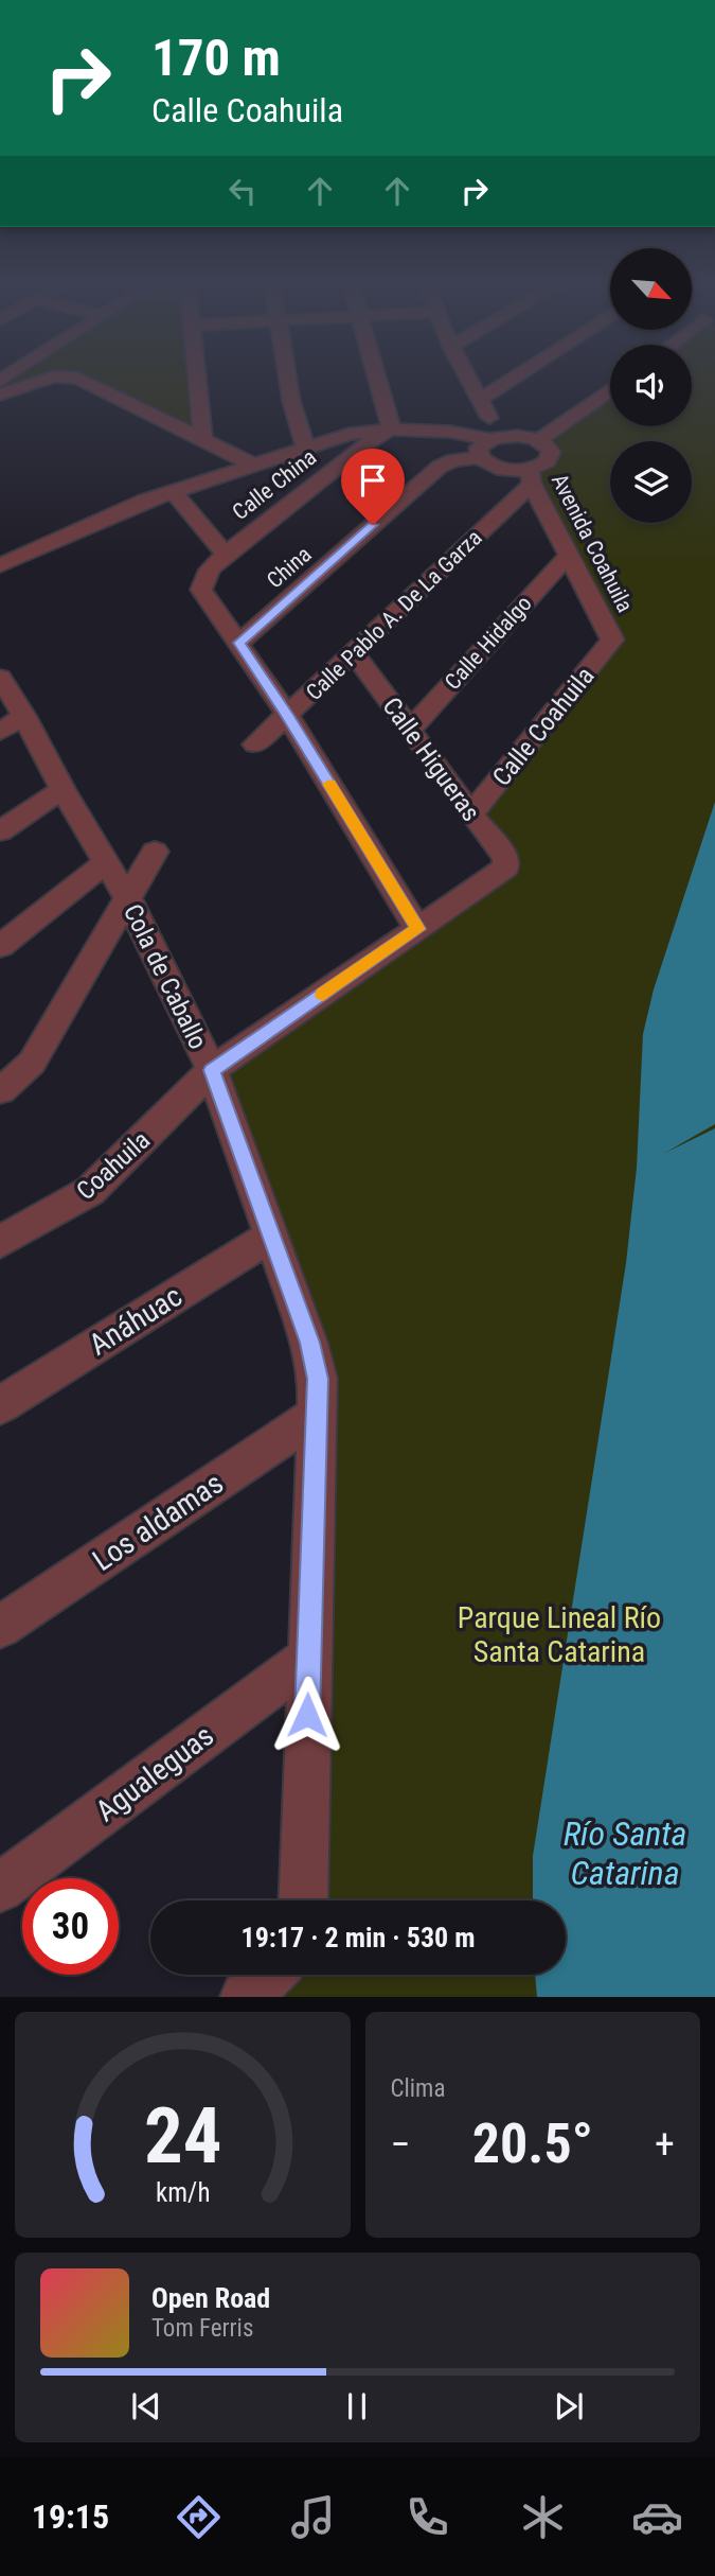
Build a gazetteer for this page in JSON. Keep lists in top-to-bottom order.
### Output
{
  "streets": {
    "street": [
      "Calle China",
      "Avenida Coahuila",
      "China",
      "Calle Pablo A. De La Garza",
      "Calle Hidalgo",
      "Calle Coahuila",
      "Calle Higueras",
      "Cola de Caballo",
      "Coahuila",
      "Anáhuac",
      "Los aldamas",
      "Agualeguas"
    ]
  },
  "crossings": [
    ["Calle China", "China"],
    ["Avenida Coahuila", "Calle Pablo A. De La Garza"],
    ["Avenida Coahuila", "Calle Hidalgo"],
    ["Avenida Coahuila", "Calle Coahuila"],
    ["Calle Pablo A. De La Garza", "Calle Higueras"],
    ["Calle Hidalgo", "Calle Higueras"],
    ["Calle Coahuila", "Calle Higueras"],
    ["Cola de Caballo", "Coahuila"],
    ["Cola de Caballo", "Anáhuac"],
    ["Cola de Caballo", "Los aldamas"],
    ["Cola de Caballo", "Agualeguas"]
  ],
  "water": ["Río Santa Catarina"],
  "parks": ["Parque Lineal Río Santa Catarina"],
  "north": "bottom right",
  "page": {
    "turn": ["170 m", "Calle Coahuila"],
    "limit": "30",
    "trip": "19:17 · 2 min · 530 m",
    "tile": "Clima",
    "heat": ["−", "20.5°", "+"],
    "song": ["Open Road", "Tom Ferris"],
    "tabs": "19:15",
    "gauge": ["24", "km/h"]
  }
}
